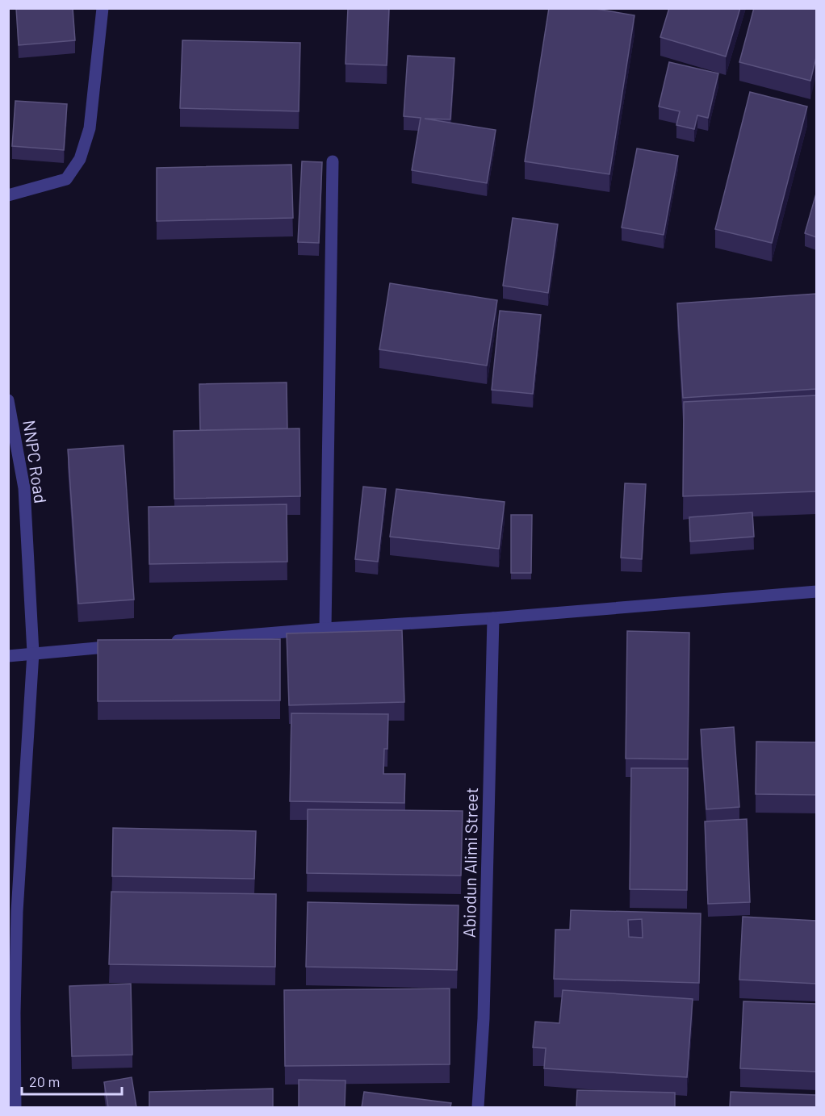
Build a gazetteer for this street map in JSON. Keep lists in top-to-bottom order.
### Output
{
  "streets": {
    "street": ["NNPC Road", "Abiodun Alimi Street"]
  },
  "scale_bar": "20 m"
}
